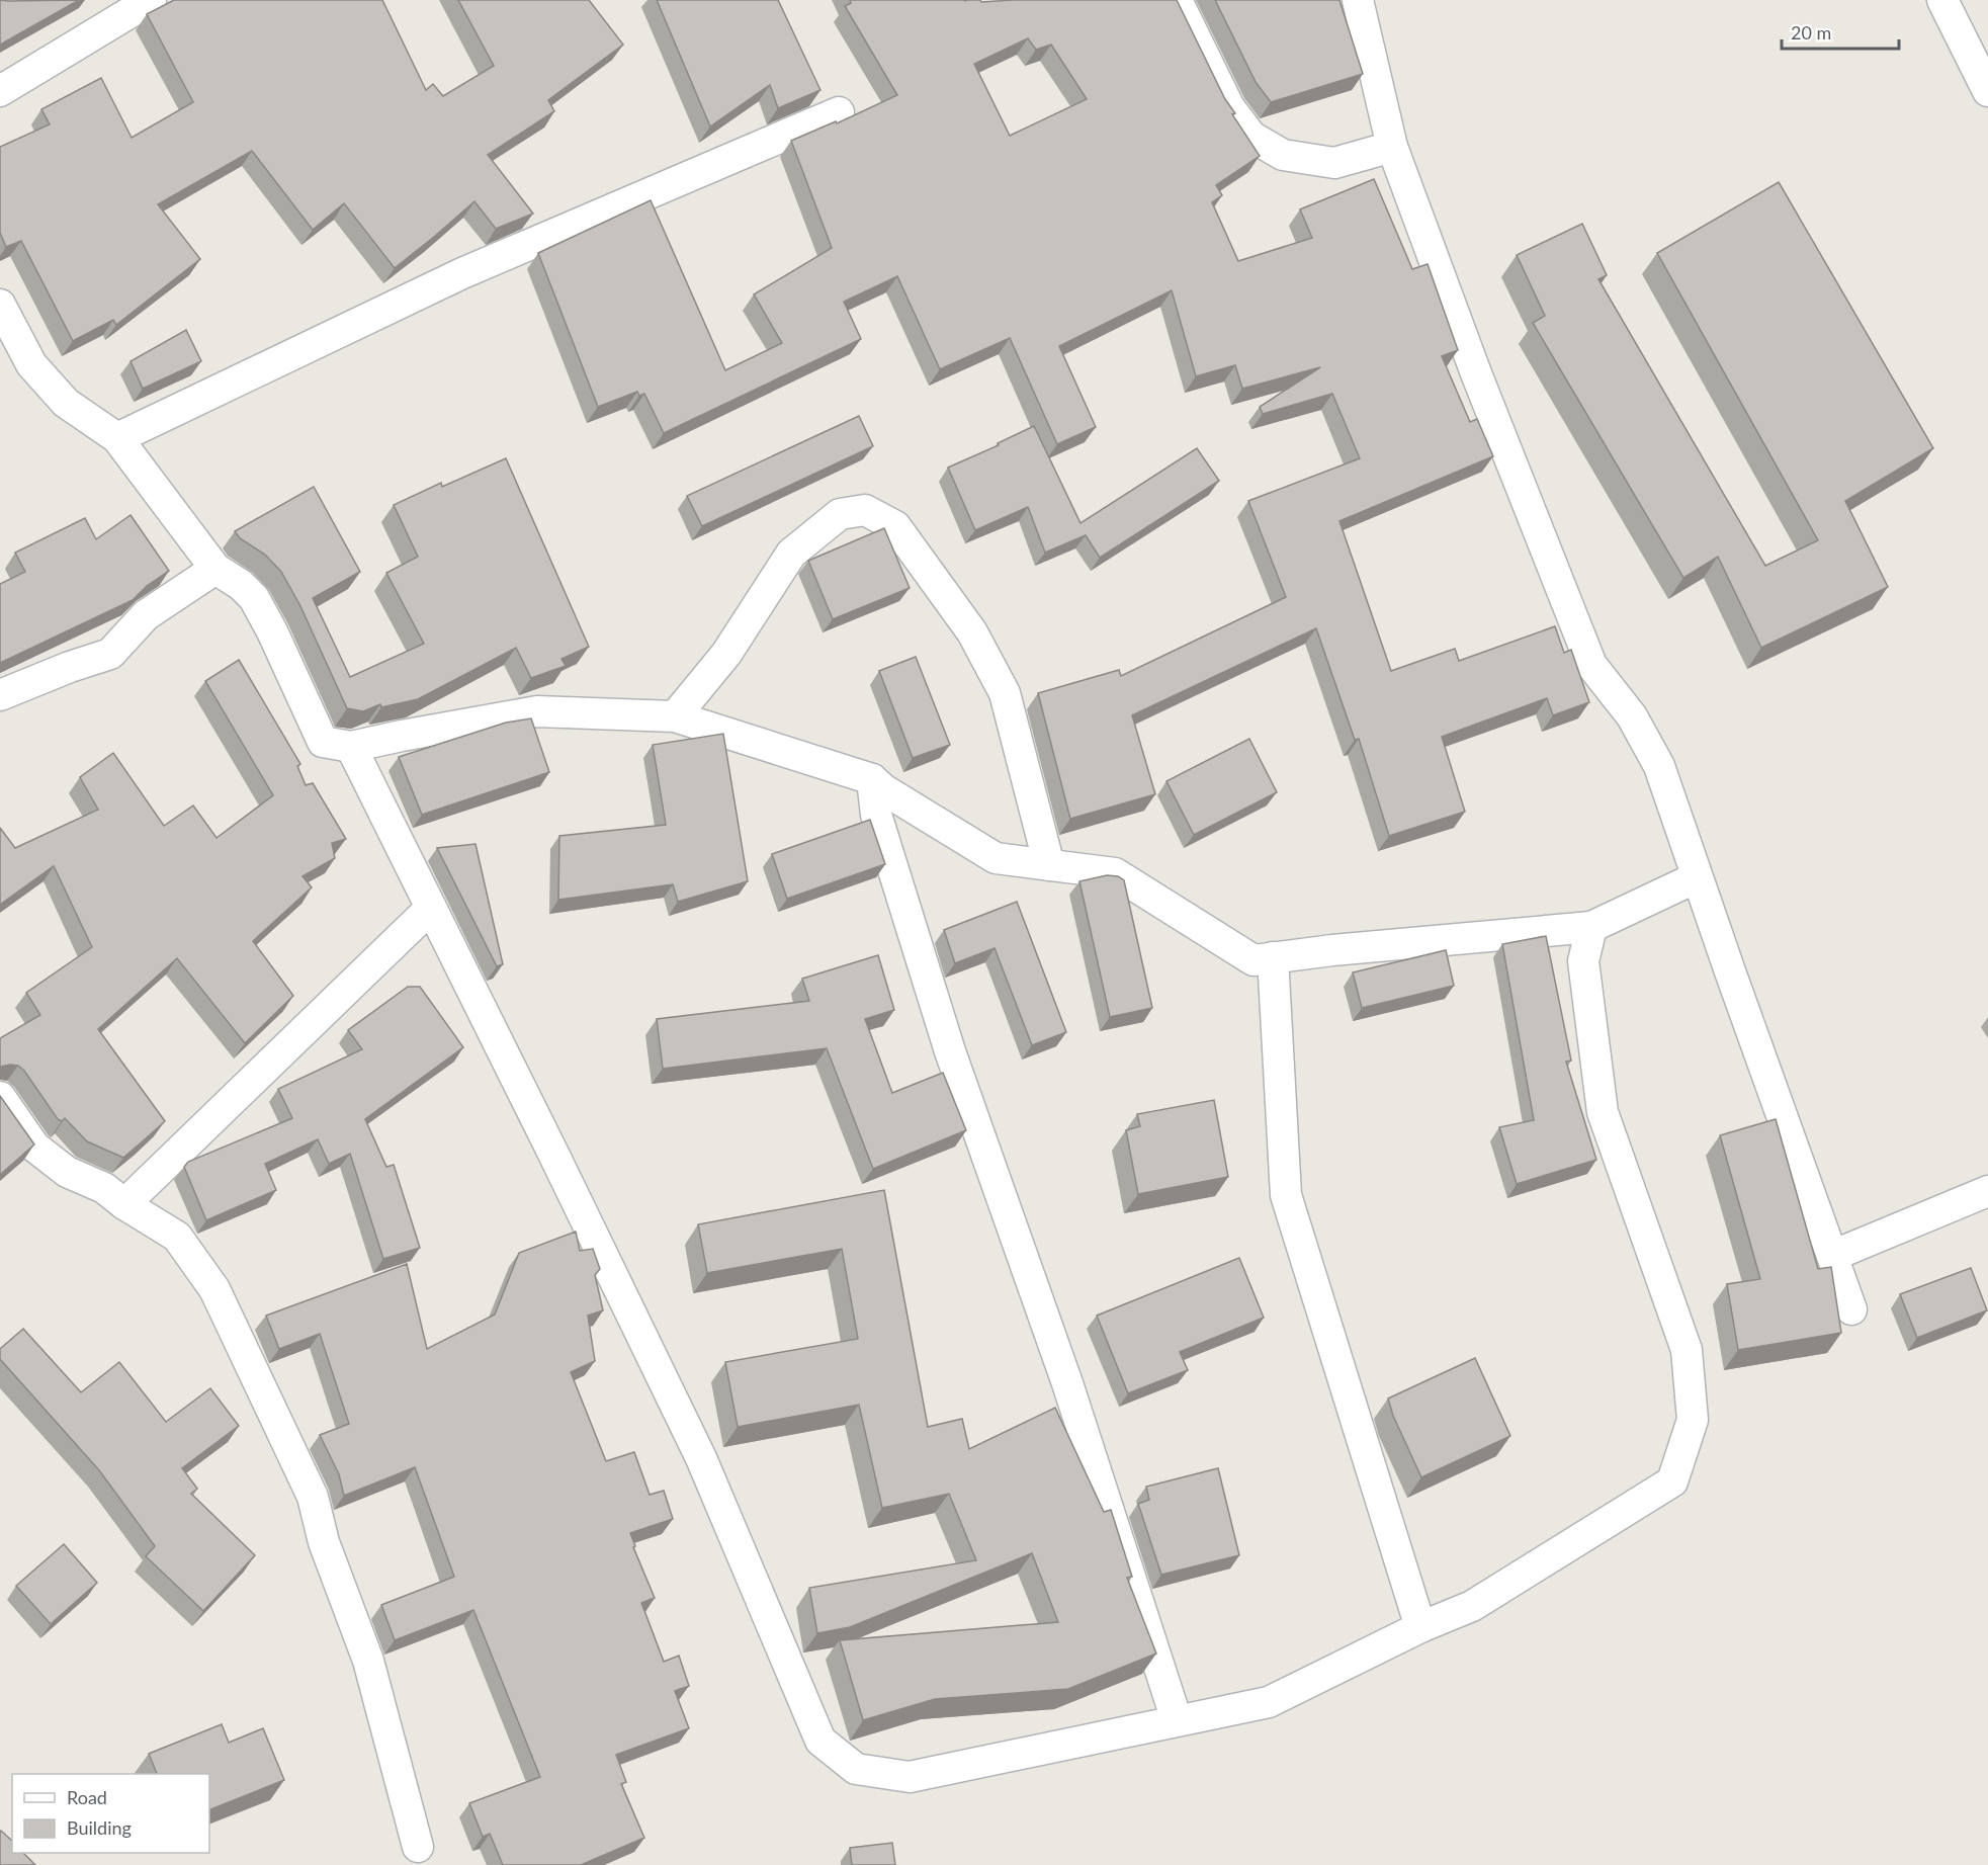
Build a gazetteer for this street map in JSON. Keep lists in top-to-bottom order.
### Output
{
  "legend": ["Road", "Building"],
  "scale_bar": "20 m"
}
